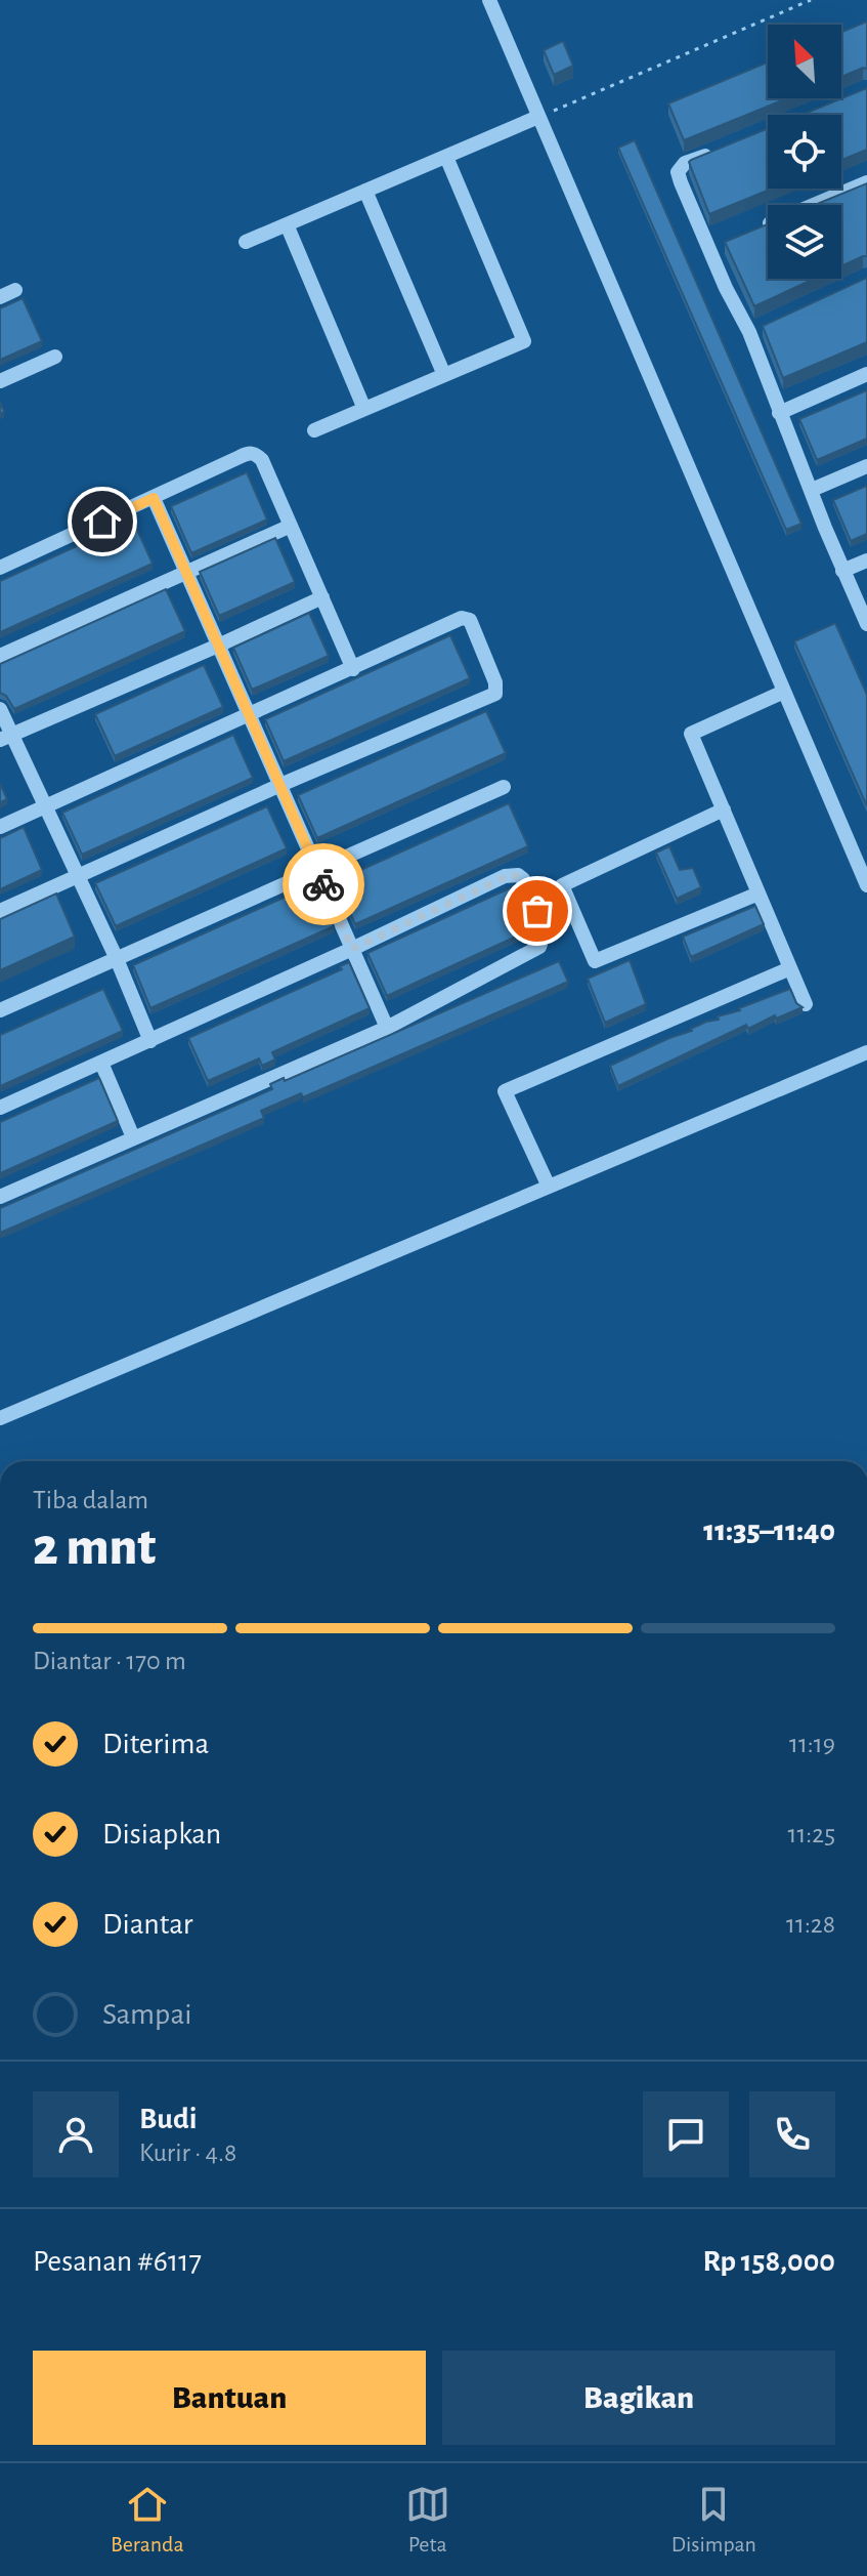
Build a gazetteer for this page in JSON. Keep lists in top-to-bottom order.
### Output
{
  "north": "top left",
  "page": {
    "heading": ["2 mnt", "Tiba dalam", "11:35–11:40"],
    "panel": [
      "Budi",
      "Kurir · 4.8",
      "Pesanan #6117",
      "Rp 158,000"
    ],
    "bar": "Diantar · 170 m",
    "list": [
      ["Diterima", "11:19"],
      ["Disiapkan", "11:25"],
      ["Diantar", "11:28"],
      "Sampai"
    ],
    "buttons": ["Bantuan", "Bagikan"],
    "tabs": ["Beranda", "Peta", "Disimpan"]
  }
}
